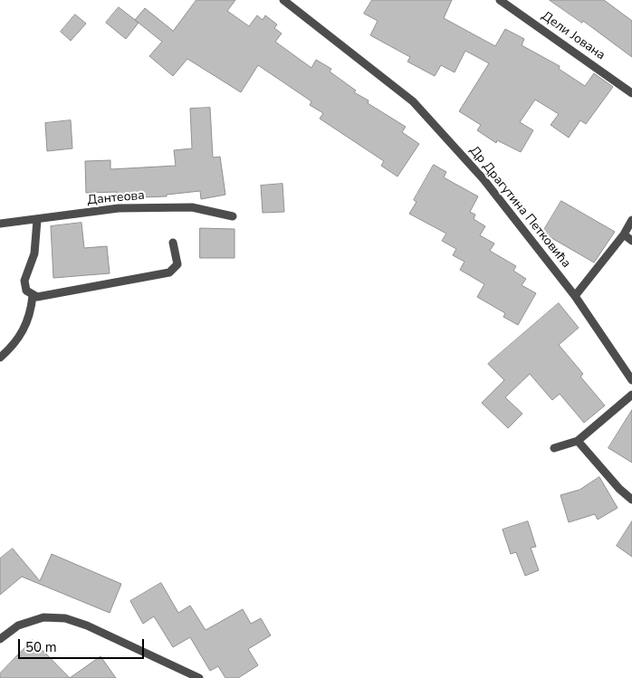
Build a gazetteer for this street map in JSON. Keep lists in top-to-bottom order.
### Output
{
  "streets": {
    "street": ["Дели Јована", "Дантеова", "Др Драгутина Петковића"]
  },
  "scale_bar": "50 m"
}
